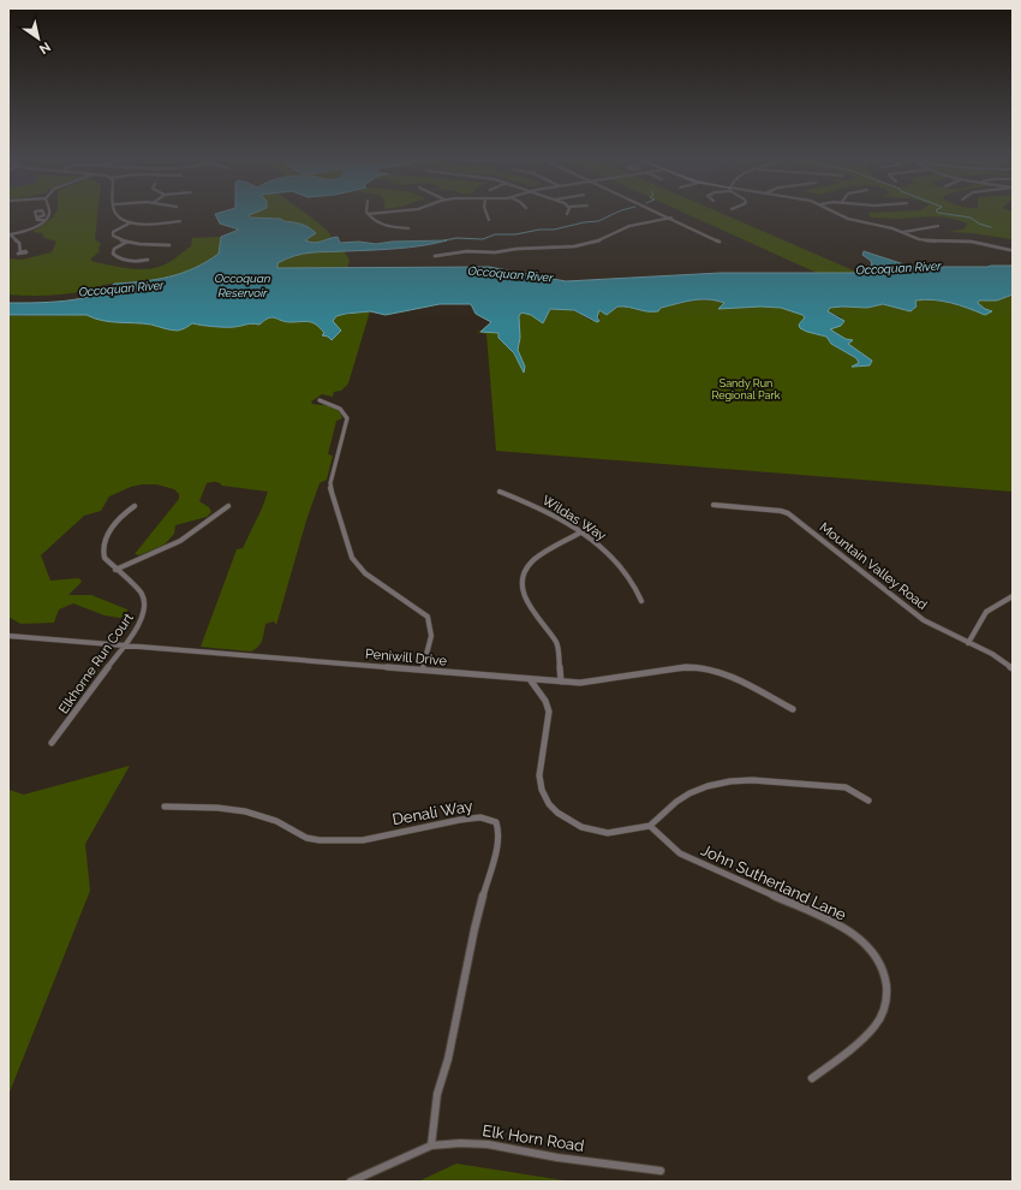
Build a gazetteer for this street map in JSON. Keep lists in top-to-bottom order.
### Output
{
  "streets": {
    "street": [
      "Wildas Way",
      "Mountain Valley Road",
      "Peniwill Drive",
      "Elkhorne Run Court",
      "Denali Way",
      "John Sutherland Lane",
      "Elk Horn Road"
    ]
  },
  "crossings": [
    ["Peniwill Drive", "Elkhorne Run Court"],
    ["Denali Way", "Elk Horn Road"]
  ],
  "water": ["Occoquan River", "Occoquan Reservoir"],
  "parks": ["Sandy Run Regional Park"],
  "north": "bottom right"
}
